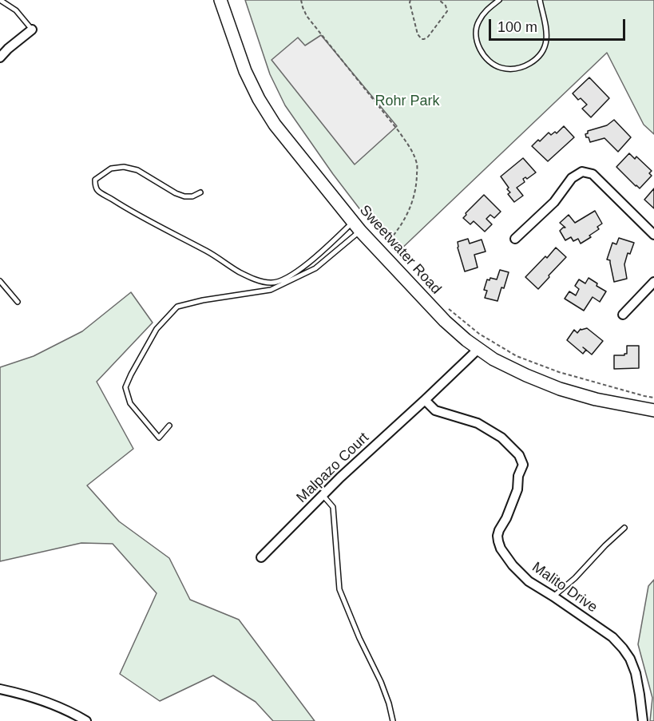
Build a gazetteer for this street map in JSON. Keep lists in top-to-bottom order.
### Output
{
  "streets": {
    "main road": ["Sweetwater Road"],
    "street": ["Malpazo Court", "Malito Drive"]
  },
  "crossings": [
    ["Malpazo Court", "Malito Drive"]
  ],
  "parks": ["Rohr Park"],
  "scale_bar": "100 m"
}
